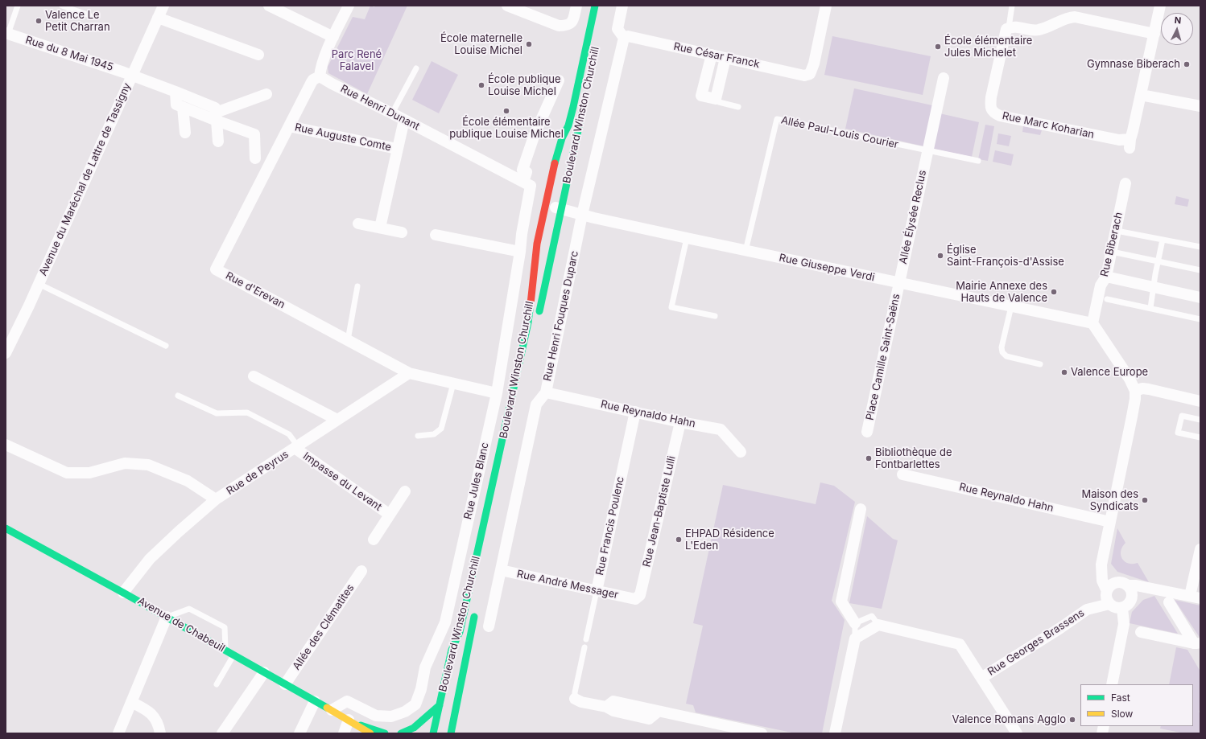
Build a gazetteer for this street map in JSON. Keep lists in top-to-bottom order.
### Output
{
  "streets": {
    "main road": ["Boulevard Winston Churchill", "Avenue de Chabeuil"],
    "street": [
      "Rue du 8 Mai 1945",
      "Rue César Franck",
      "Rue Henri Dunant",
      "Rue Marc Koharian",
      "Rue Auguste Comte",
      "Avenue du Maréchal de Lattre de Tassigny",
      "Allée Élysée Reclus",
      "Rue Biberach",
      "Rue Giuseppe Verdi",
      "Rue d'Erevan",
      "Rue Henri Fouques Duparc",
      "Place Camille Saint-Saëns",
      "Rue Reynaldo Hahn",
      "Rue de Peyrus",
      "Rue Jules Blanc",
      "Impasse du Levant",
      "Rue Jean-Baptiste Lulli",
      "Rue Francis Poulenc",
      "Rue André Messager",
      "Allée des Clématites",
      "Rue Georges Brassens"
    ],
    "lane": ["Allée Paul-Louis Courier"]
  },
  "crossings": [
    ["Rue du 8 Mai 1945", "Avenue du Maréchal de Lattre de Tassigny"],
    ["Rue César Franck", "Rue Henri Fouques Duparc"],
    ["Rue Henri Dunant", "Rue d'Erevan"],
    ["Rue Henri Dunant", "Rue Jules Blanc"],
    ["Boulevard Winston Churchill", "Rue Giuseppe Verdi"],
    ["Allée Paul-Louis Courier", "Allée Élysée Reclus"],
    ["Allée Paul-Louis Courier", "Rue Giuseppe Verdi"],
    ["Rue Auguste Comte", "Rue d'Erevan"],
    ["Allée Élysée Reclus", "Rue Giuseppe Verdi"],
    ["Allée Élysée Reclus", "Place Camille Saint-Saëns"],
    ["Rue Biberach", "Rue Giuseppe Verdi"],
    ["Rue Giuseppe Verdi", "Rue Henri Fouques Duparc"],
    ["Rue Giuseppe Verdi", "Place Camille Saint-Saëns"],
    ["Rue d'Erevan", "Rue de Peyrus"],
    ["Rue d'Erevan", "Rue Jules Blanc"],
    ["Rue Henri Fouques Duparc", "Rue Reynaldo Hahn"],
    ["Rue Henri Fouques Duparc", "Rue André Messager"],
    ["Rue Reynaldo Hahn", "Rue Jean-Baptiste Lulli"],
    ["Rue Reynaldo Hahn", "Rue Francis Poulenc"],
    ["Rue de Peyrus", "Impasse du Levant"],
    ["Rue de Peyrus", "Avenue de Chabeuil"],
    ["Rue Jules Blanc", "Avenue de Chabeuil"],
    ["Rue Jean-Baptiste Lulli", "Rue André Messager"],
    ["Rue Francis Poulenc", "Rue André Messager"],
    ["Avenue de Chabeuil", "Allée des Clématites"]
  ],
  "parks": ["Parc René Falavel"],
  "places": [
    "Valence Le Petit Charran",
    "École maternelle Louise Michel",
    "École élémentaire Jules Michelet",
    "Gymnase Biberach",
    "École publique Louise Michel",
    "École élémentaire publique Louise Michel",
    "Église Saint-François-d'Assise",
    "Mairie Annexe des Hauts de Valence",
    "Valence Europe",
    "Bibliothèque de Fontbarlettes",
    "Maison des Syndicats",
    "EHPAD Résidence L'Eden",
    "Valence Romans Agglo"
  ],
  "legend": ["Fast", "Slow"],
  "north": "top"
}
